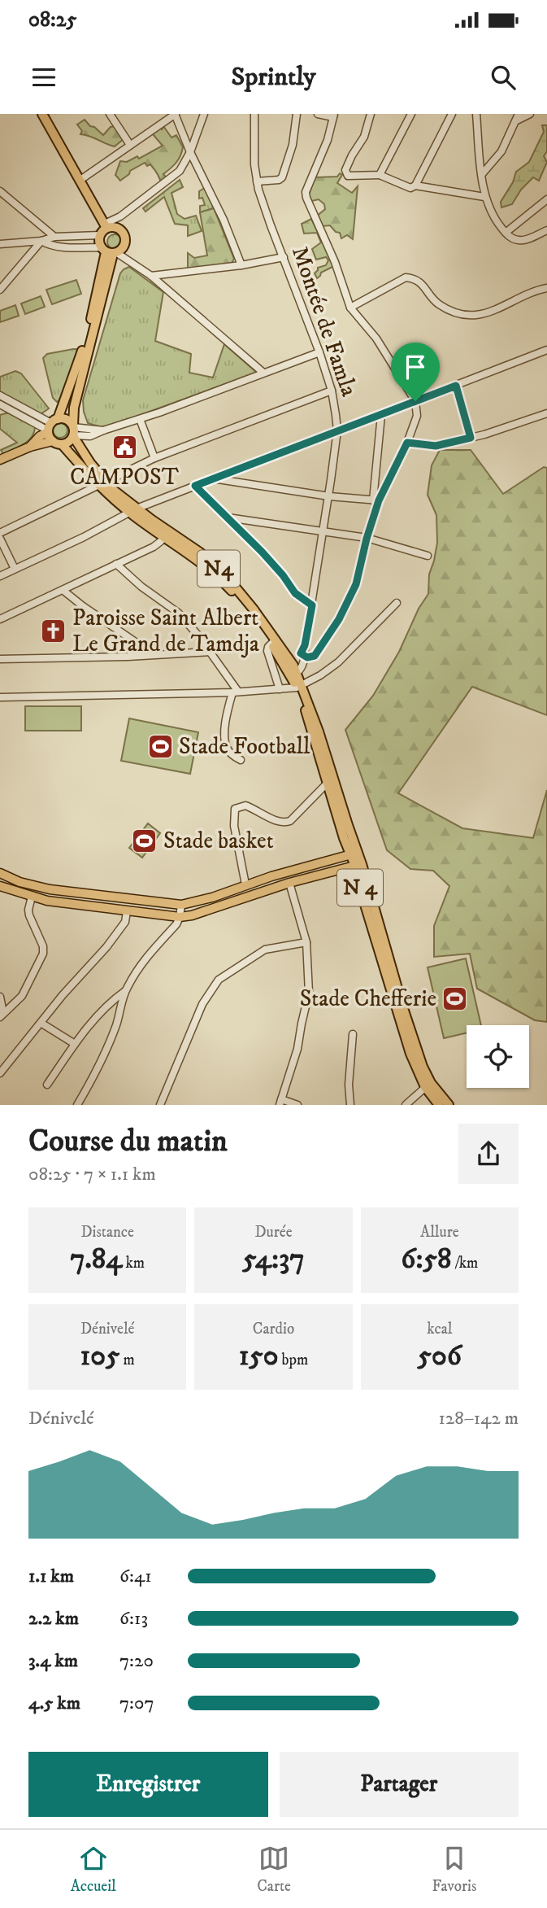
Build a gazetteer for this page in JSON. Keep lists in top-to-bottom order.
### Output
{
  "streets": {
    "highway": ["N4", "N 4"],
    "street": ["Montée de Famla"]
  },
  "crossings": [
    ["Montée de Famla", "N4"],
    ["N4", "N 4"]
  ],
  "places": {
    "public building": ["CAMPOST"],
    "church": ["Paroisse Saint Albert Le Grand de Tamdja"],
    "sports": ["Stade Football", "Stade basket", "Stade Chefferie"]
  },
  "page": {
    "status": "08:25",
    "header": "Sprintly",
    "heading": ["Course du matin", "08:25 · 7 × 1.1 km"],
    "stats": [
      ["Distance", "7.84 km"],
      ["Durée", "54:37"],
      ["Allure", "6:58 /km"],
      ["Dénivelé", "105 m"],
      ["Cardio", "150 bpm"],
      ["kcal", "506"]
    ],
    "chart": ["Dénivelé", "128–142 m"],
    "list": [
      {
        "name": "1.1 km",
        "note": "6:41"
      },
      {
        "name": "2.2 km",
        "note": "6:13"
      },
      {
        "name": "3.4 km",
        "note": "7:20"
      },
      {
        "name": "4.5 km",
        "note": "7:07"
      }
    ],
    "buttons": ["Enregistrer", "Partager"],
    "tabs": ["Accueil", "Carte", "Favoris"]
  }
}
